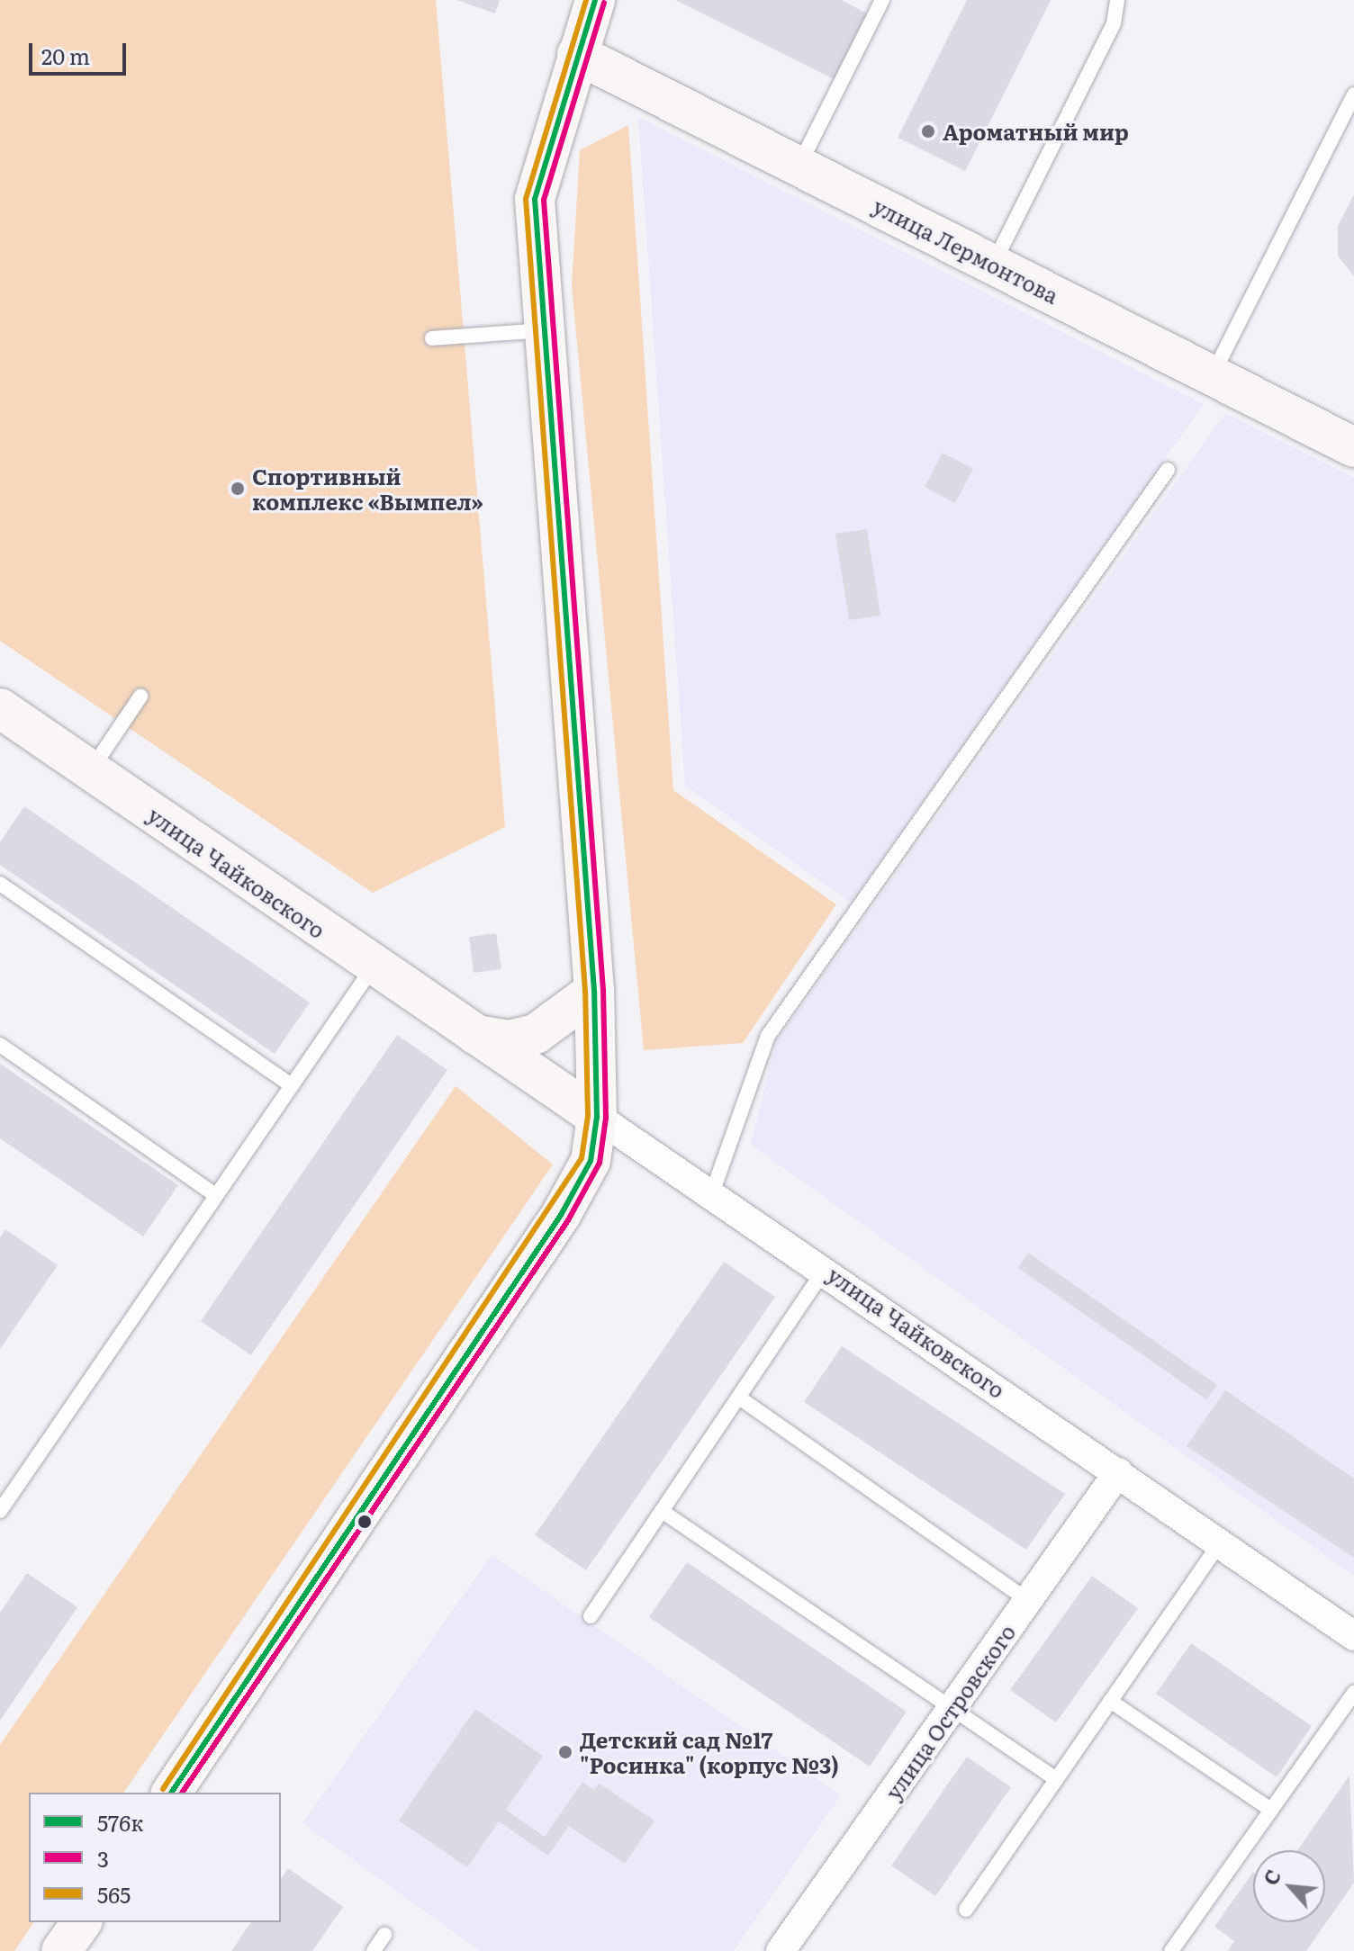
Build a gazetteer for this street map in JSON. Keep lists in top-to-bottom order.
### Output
{
  "streets": {
    "main road": ["улица Лермонтова", "улица Чайковского"],
    "street": ["улица Островского"]
  },
  "crossings": [
    ["улица Чайковского", "улица Островского"]
  ],
  "places": ["Ароматный мир", "Спортивный комплекс «Вымпел»", "Детский сад №17 \"Росинка\" (корпус №3)"],
  "lines": ["transit line 576к", "transit line 565", "transit line 3"],
  "legend": ["576к", "3", "565"],
  "scale_bar": "20 m",
  "north": "top left"
}
